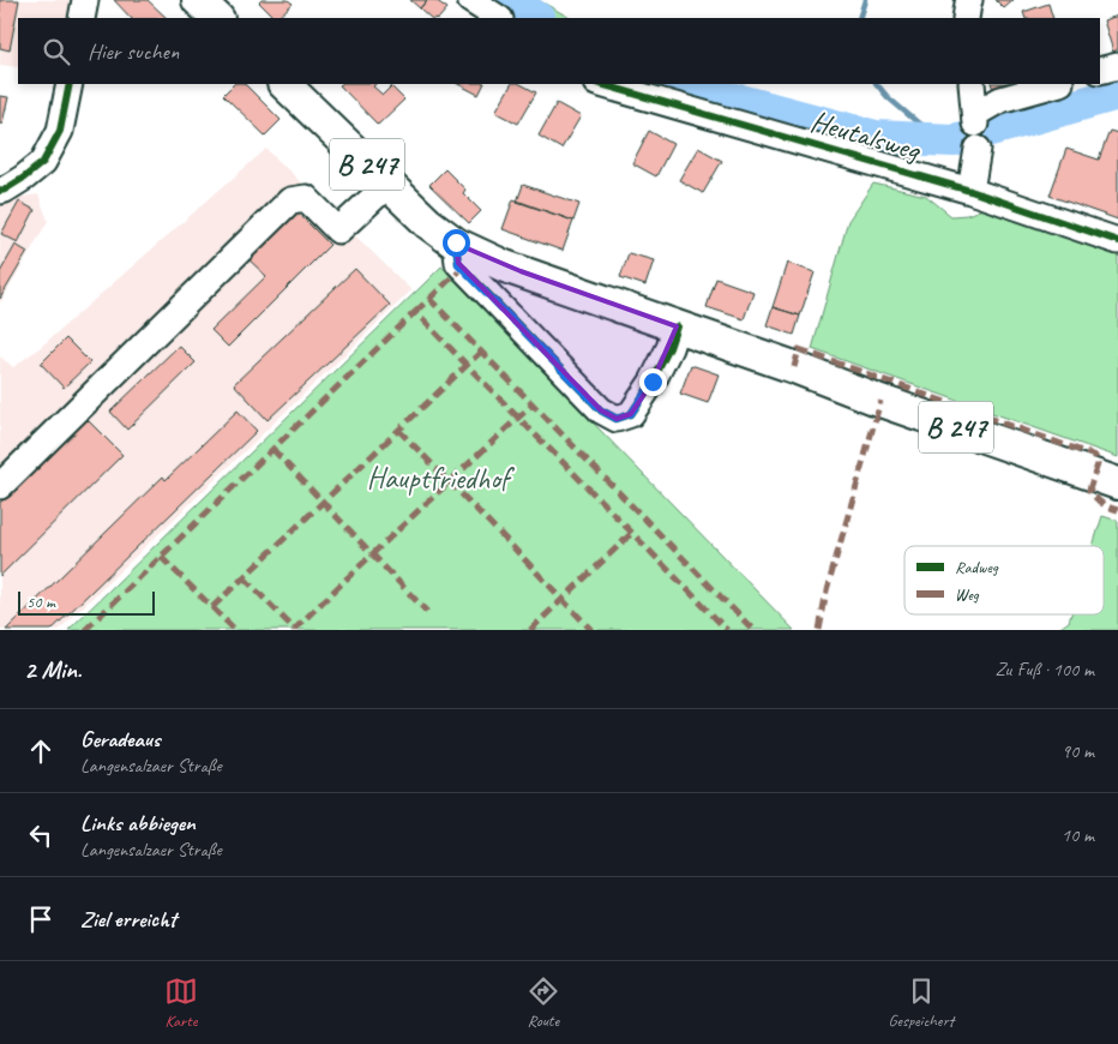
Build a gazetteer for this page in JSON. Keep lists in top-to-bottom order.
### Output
{
  "streets": {
    "main road": ["B 247"],
    "street": ["Heutalsweg"]
  },
  "parks": ["Hauptfriedhof"],
  "legend": ["Radweg", "Weg"],
  "scale_bar": "50 m",
  "page": {
    "search": "Hier suchen",
    "scale": "50 m",
    "heading": ["2 Min.", "Zu Fuß · 100 m"],
    "list": [
      ["Geradeaus", "Langensalzaer Straße", "90 m"],
      ["Links abbiegen", "Langensalzaer Straße", "10 m"],
      "Ziel erreicht"
    ],
    "nav": ["Karte", "Route", "Gespeichert"]
  }
}
